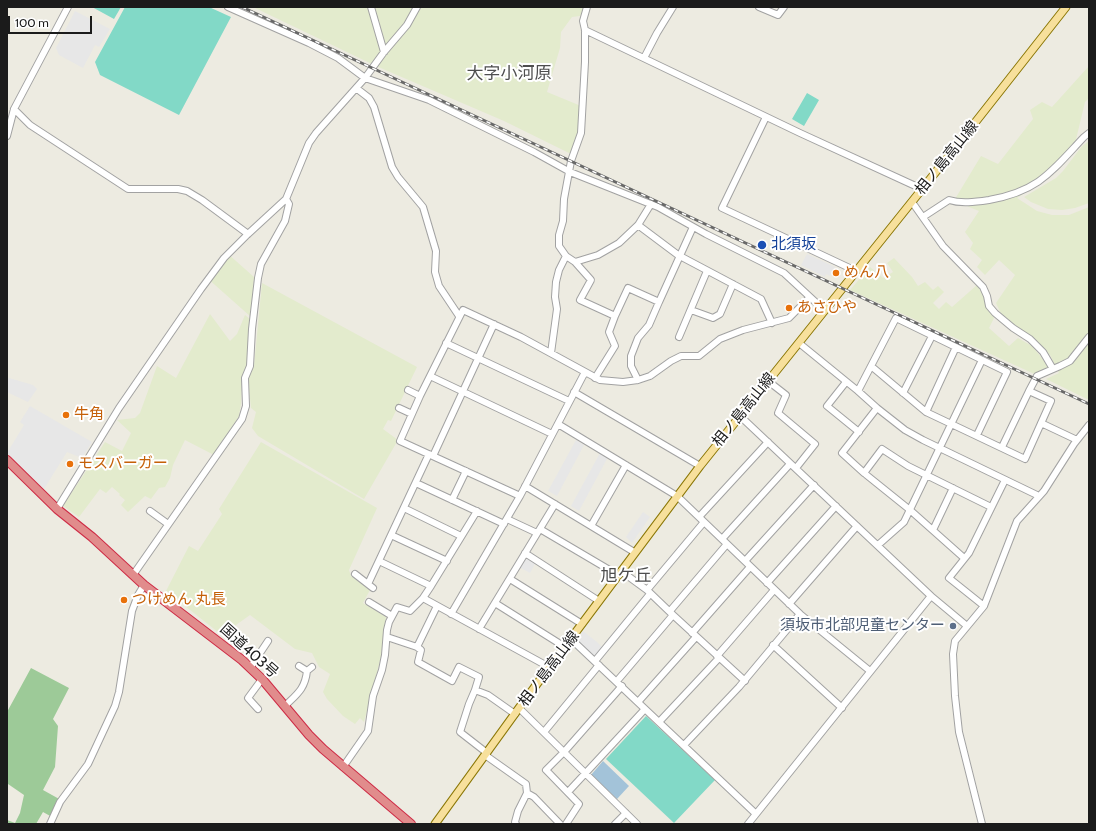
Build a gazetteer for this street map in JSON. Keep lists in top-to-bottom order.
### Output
{
  "streets": {
    "highway": ["国道403号"],
    "main road": ["相ノ島高山線"]
  },
  "districts": ["大字小河原", "旭ケ丘"],
  "places": [
    "北須坂",
    "めん八",
    "あさひや",
    "牛角",
    "モスバーガー",
    "つけめん 丸長",
    "須坂市北部児童センター"
  ],
  "scale_bar": "100 m"
}
